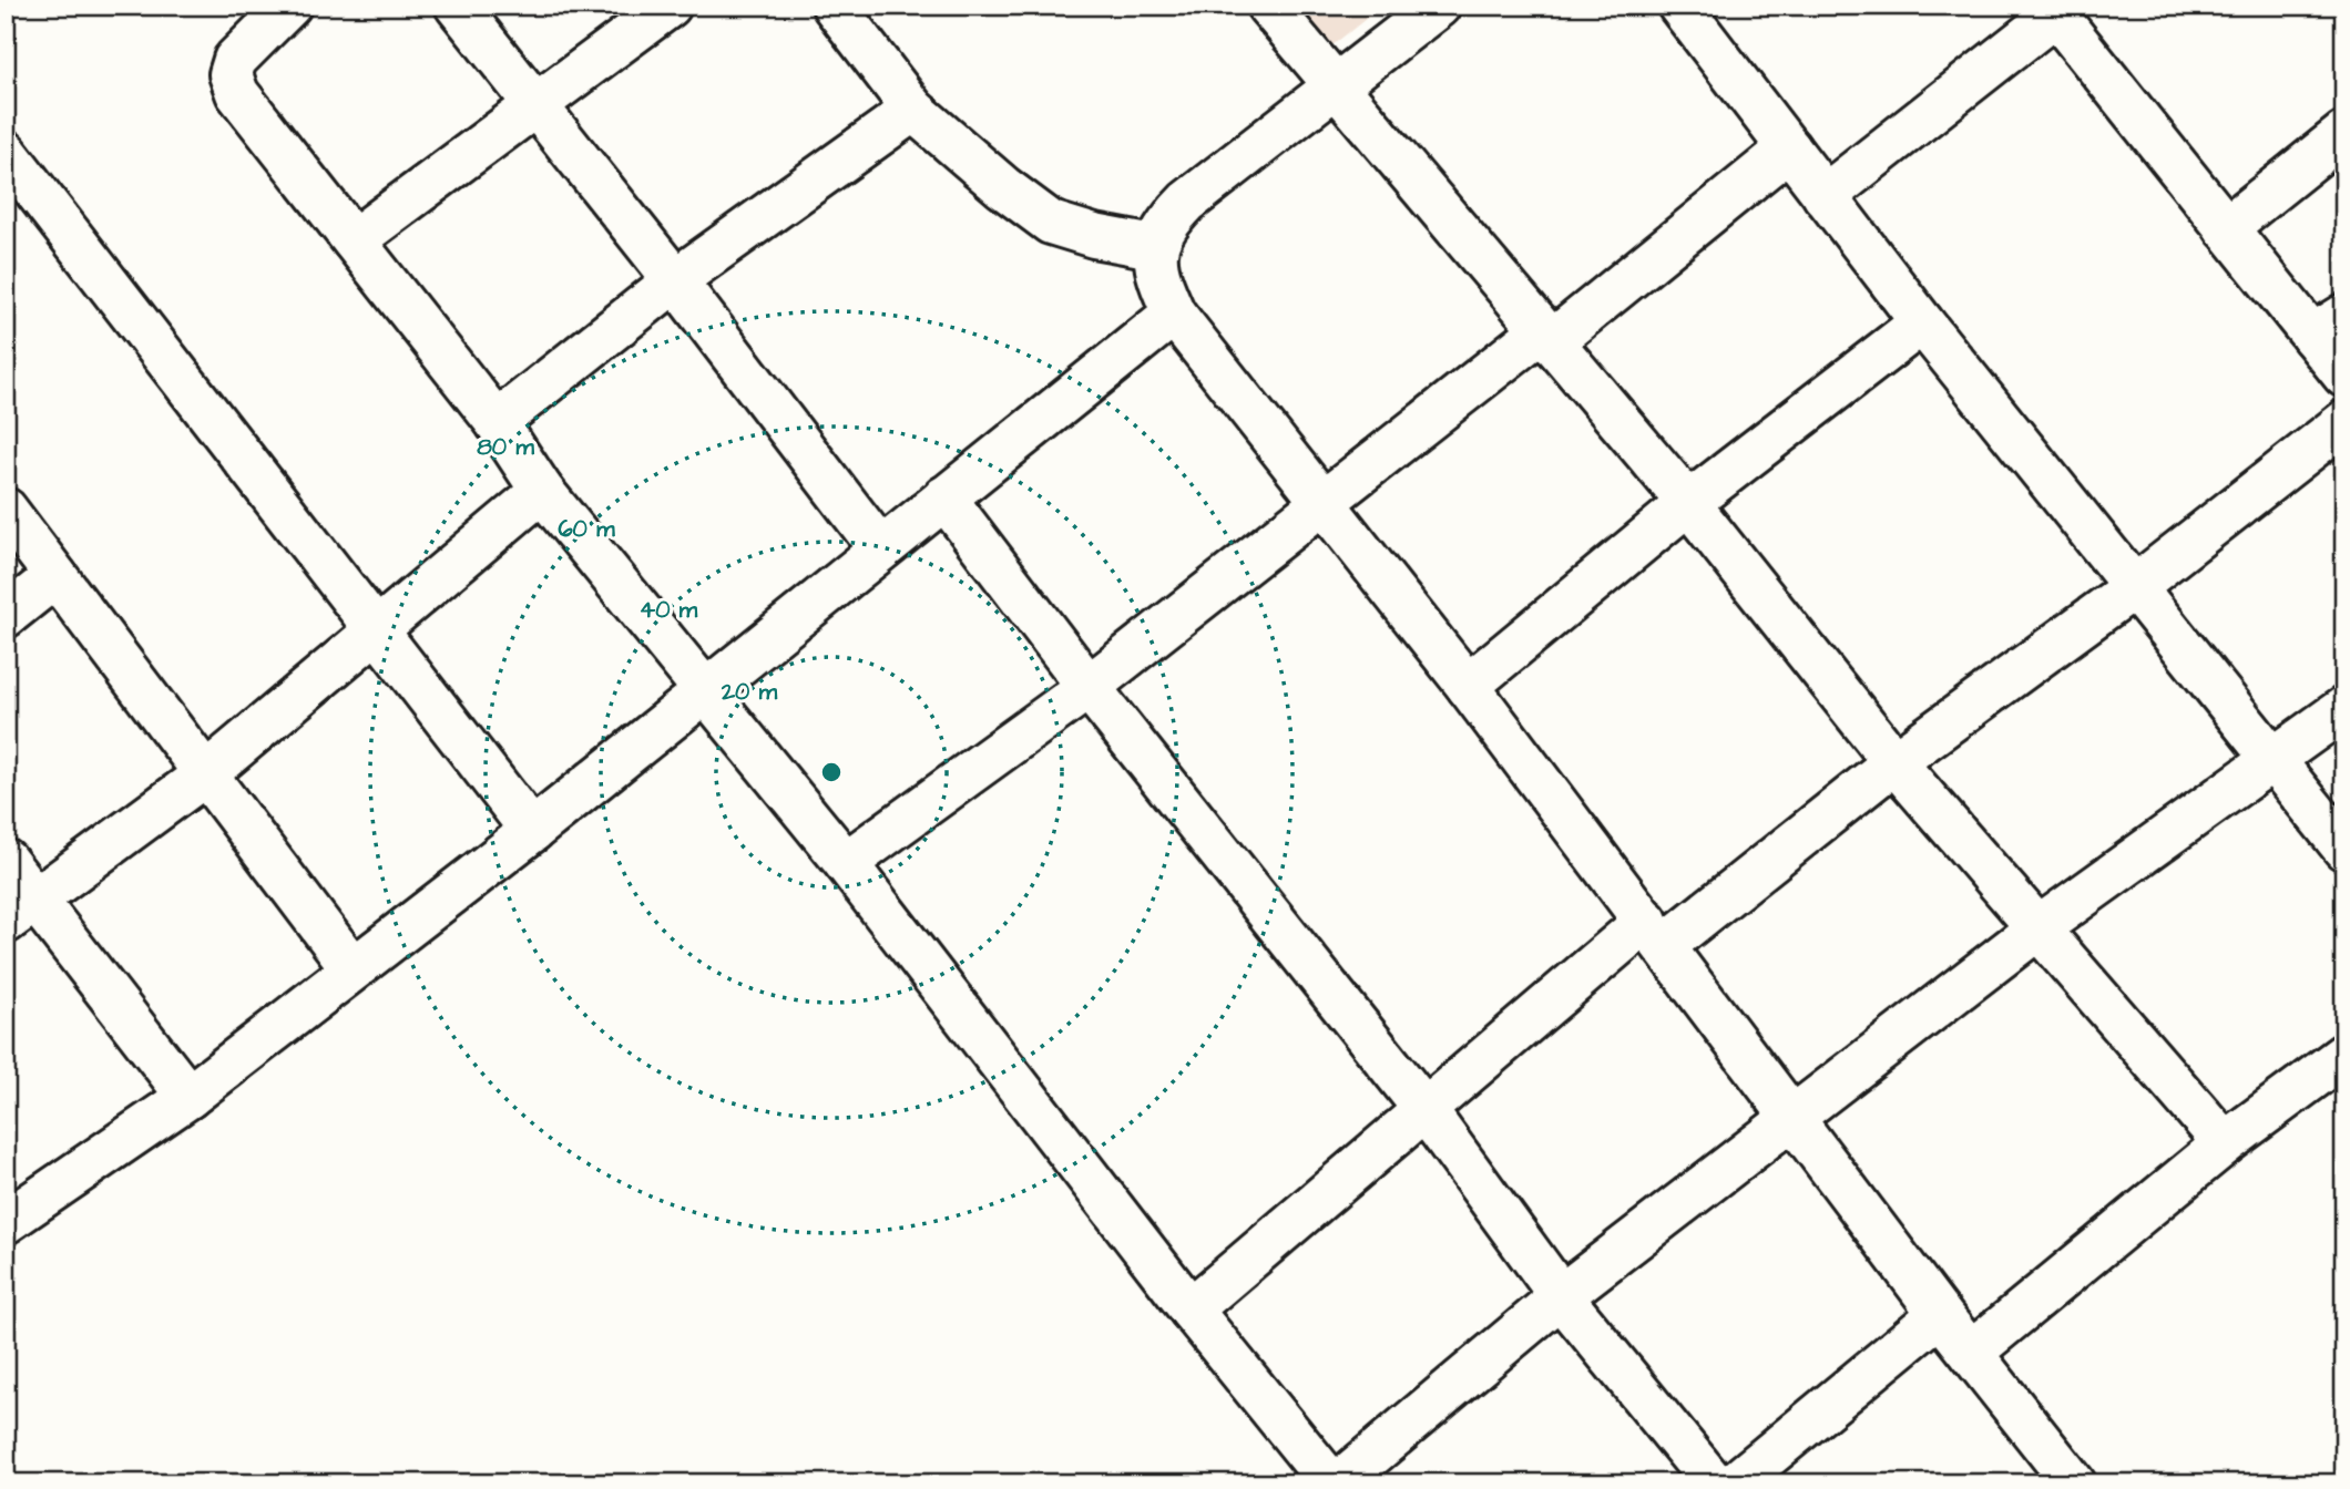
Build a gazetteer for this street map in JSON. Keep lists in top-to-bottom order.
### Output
{
  "rings": [
    "80 m",
    "60 m",
    "40 m",
    "20 m"
  ]
}
